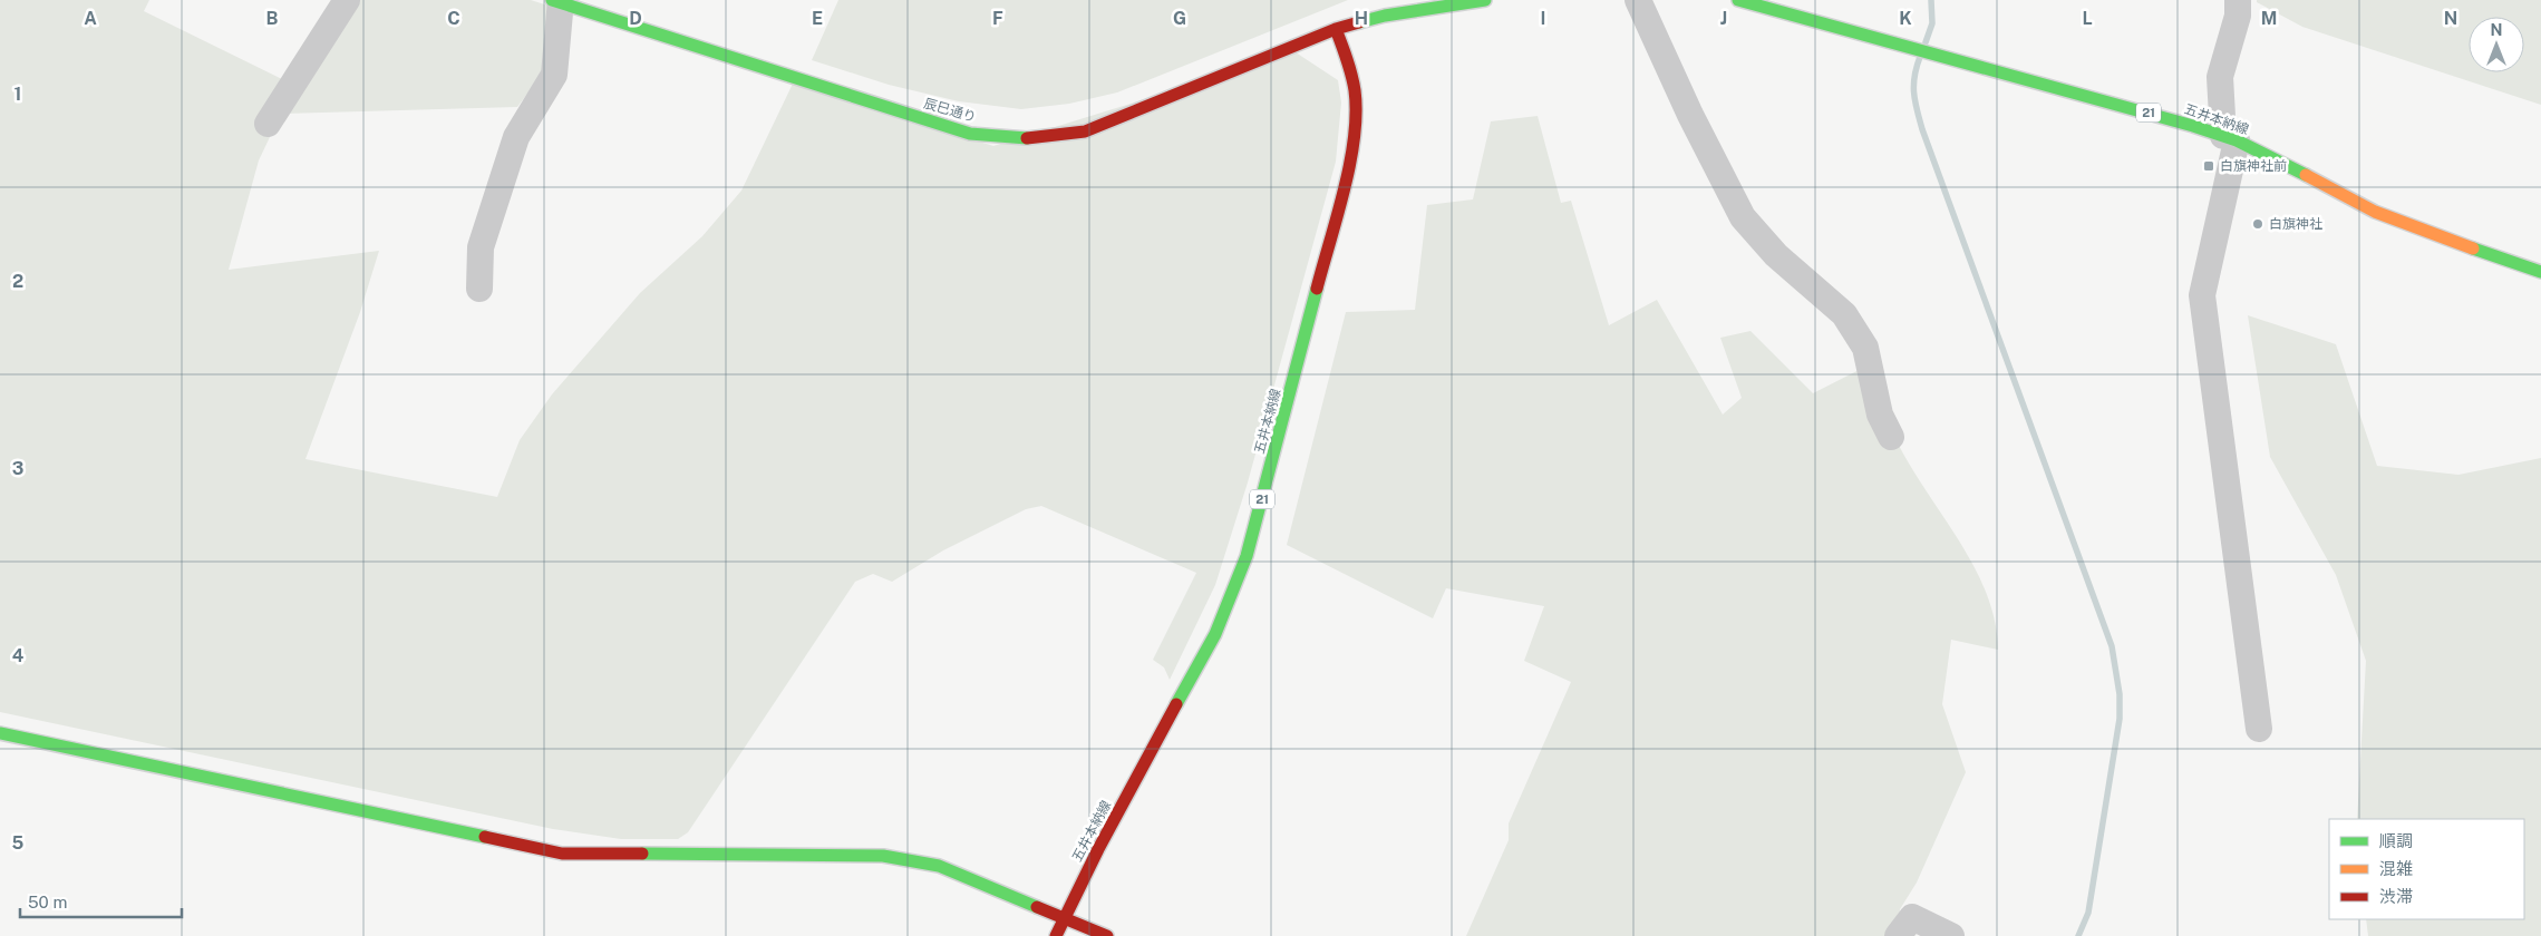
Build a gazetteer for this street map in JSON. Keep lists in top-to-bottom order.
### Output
{
  "streets": {
    "street": ["辰巳通り", "21", "五井本納線"]
  },
  "crossings": [
    ["辰巳通り", "五井本納線"]
  ],
  "places": {
    "transit": ["白旗神社前"],
    "other": ["白旗神社"]
  },
  "legend": ["順調", "混雑", "渋滞"],
  "scale_bar": "50 m",
  "north": "top",
  "grid": {
    "columns": [
      "A",
      "B",
      "C",
      "D",
      "E",
      "F",
      "G",
      "H",
      "I",
      "J",
      "K",
      "L",
      "M",
      "N"
    ],
    "rows": [
      "1",
      "2",
      "3",
      "4",
      "5"
    ]
  }
}
